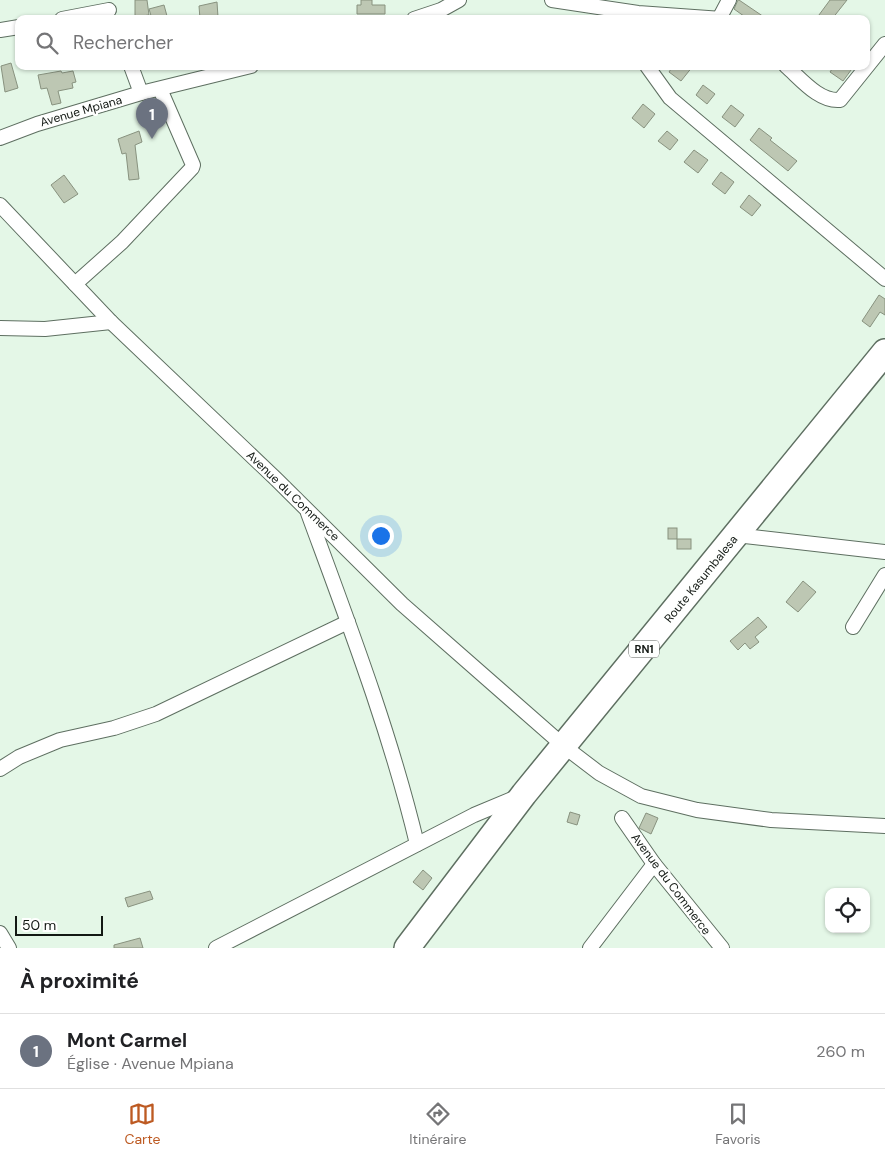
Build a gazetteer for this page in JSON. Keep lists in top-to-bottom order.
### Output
{
  "streets": {
    "highway": ["Route Kasumbalesa", "RN1"],
    "street": ["Avenue Mpiana", "Avenue du Commerce"]
  },
  "crossings": [
    ["Avenue du Commerce", "Route Kasumbalesa"]
  ],
  "scale_bar": "50 m",
  "page": {
    "search": "Rechercher",
    "pins": "1",
    "scale": "50 m",
    "heading": "À proximité",
    "list": [
      {
        "mark": "1",
        "name": "Mont Carmel",
        "note": "Église · Avenue Mpiana",
        "value": "260 m"
      }
    ],
    "nav": ["Carte", "Itinéraire", "Favoris"]
  }
}
